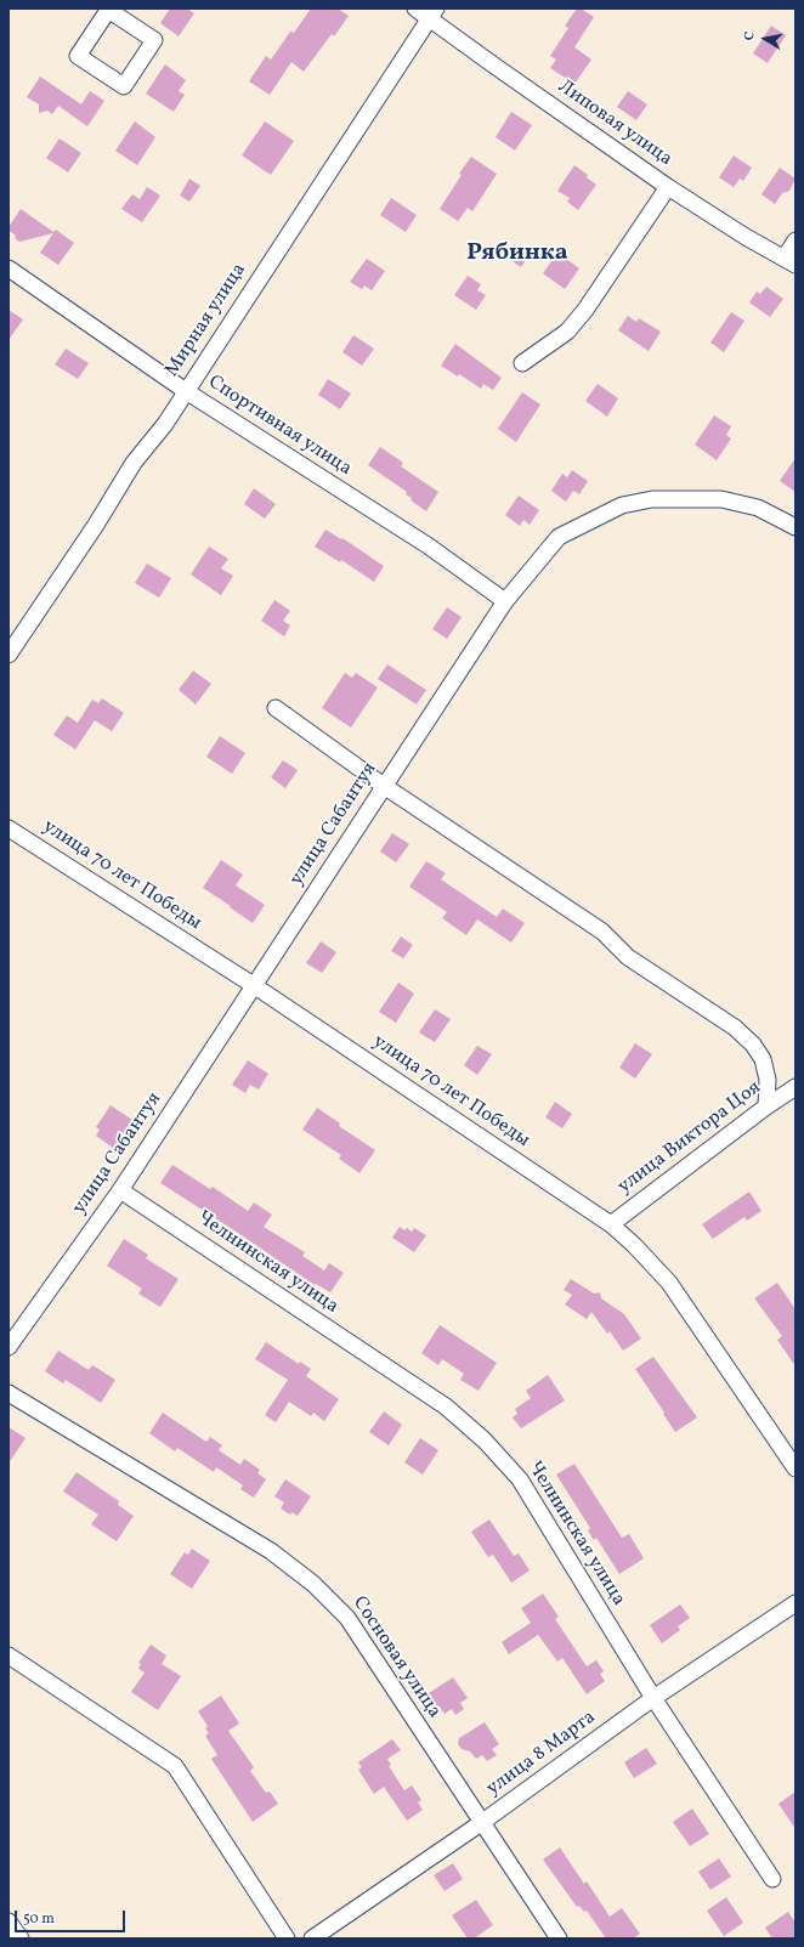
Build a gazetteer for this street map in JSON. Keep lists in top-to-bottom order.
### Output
{
  "streets": {
    "street": [
      "Липовая улица",
      "Мирная улица",
      "Спортивная улица",
      "улица Сабантуя",
      "улица 70 лет Победы",
      "улица Виктора Цоя",
      "Челнинская улица",
      "Сосновая улица",
      "улица 8 Марта"
    ]
  },
  "crossings": [
    ["Липовая улица", "Мирная улица"],
    ["Мирная улица", "Спортивная улица"],
    ["Спортивная улица", "улица Сабантуя"],
    ["улица Сабантуя", "улица 70 лет Победы"],
    ["улица Сабантуя", "Челнинская улица"],
    ["улица 70 лет Победы", "улица Виктора Цоя"],
    ["Челнинская улица", "улица 8 Марта"],
    ["Сосновая улица", "улица 8 Марта"]
  ],
  "districts": ["Рябинка"],
  "scale_bar": "50 m",
  "north": "left"
}
